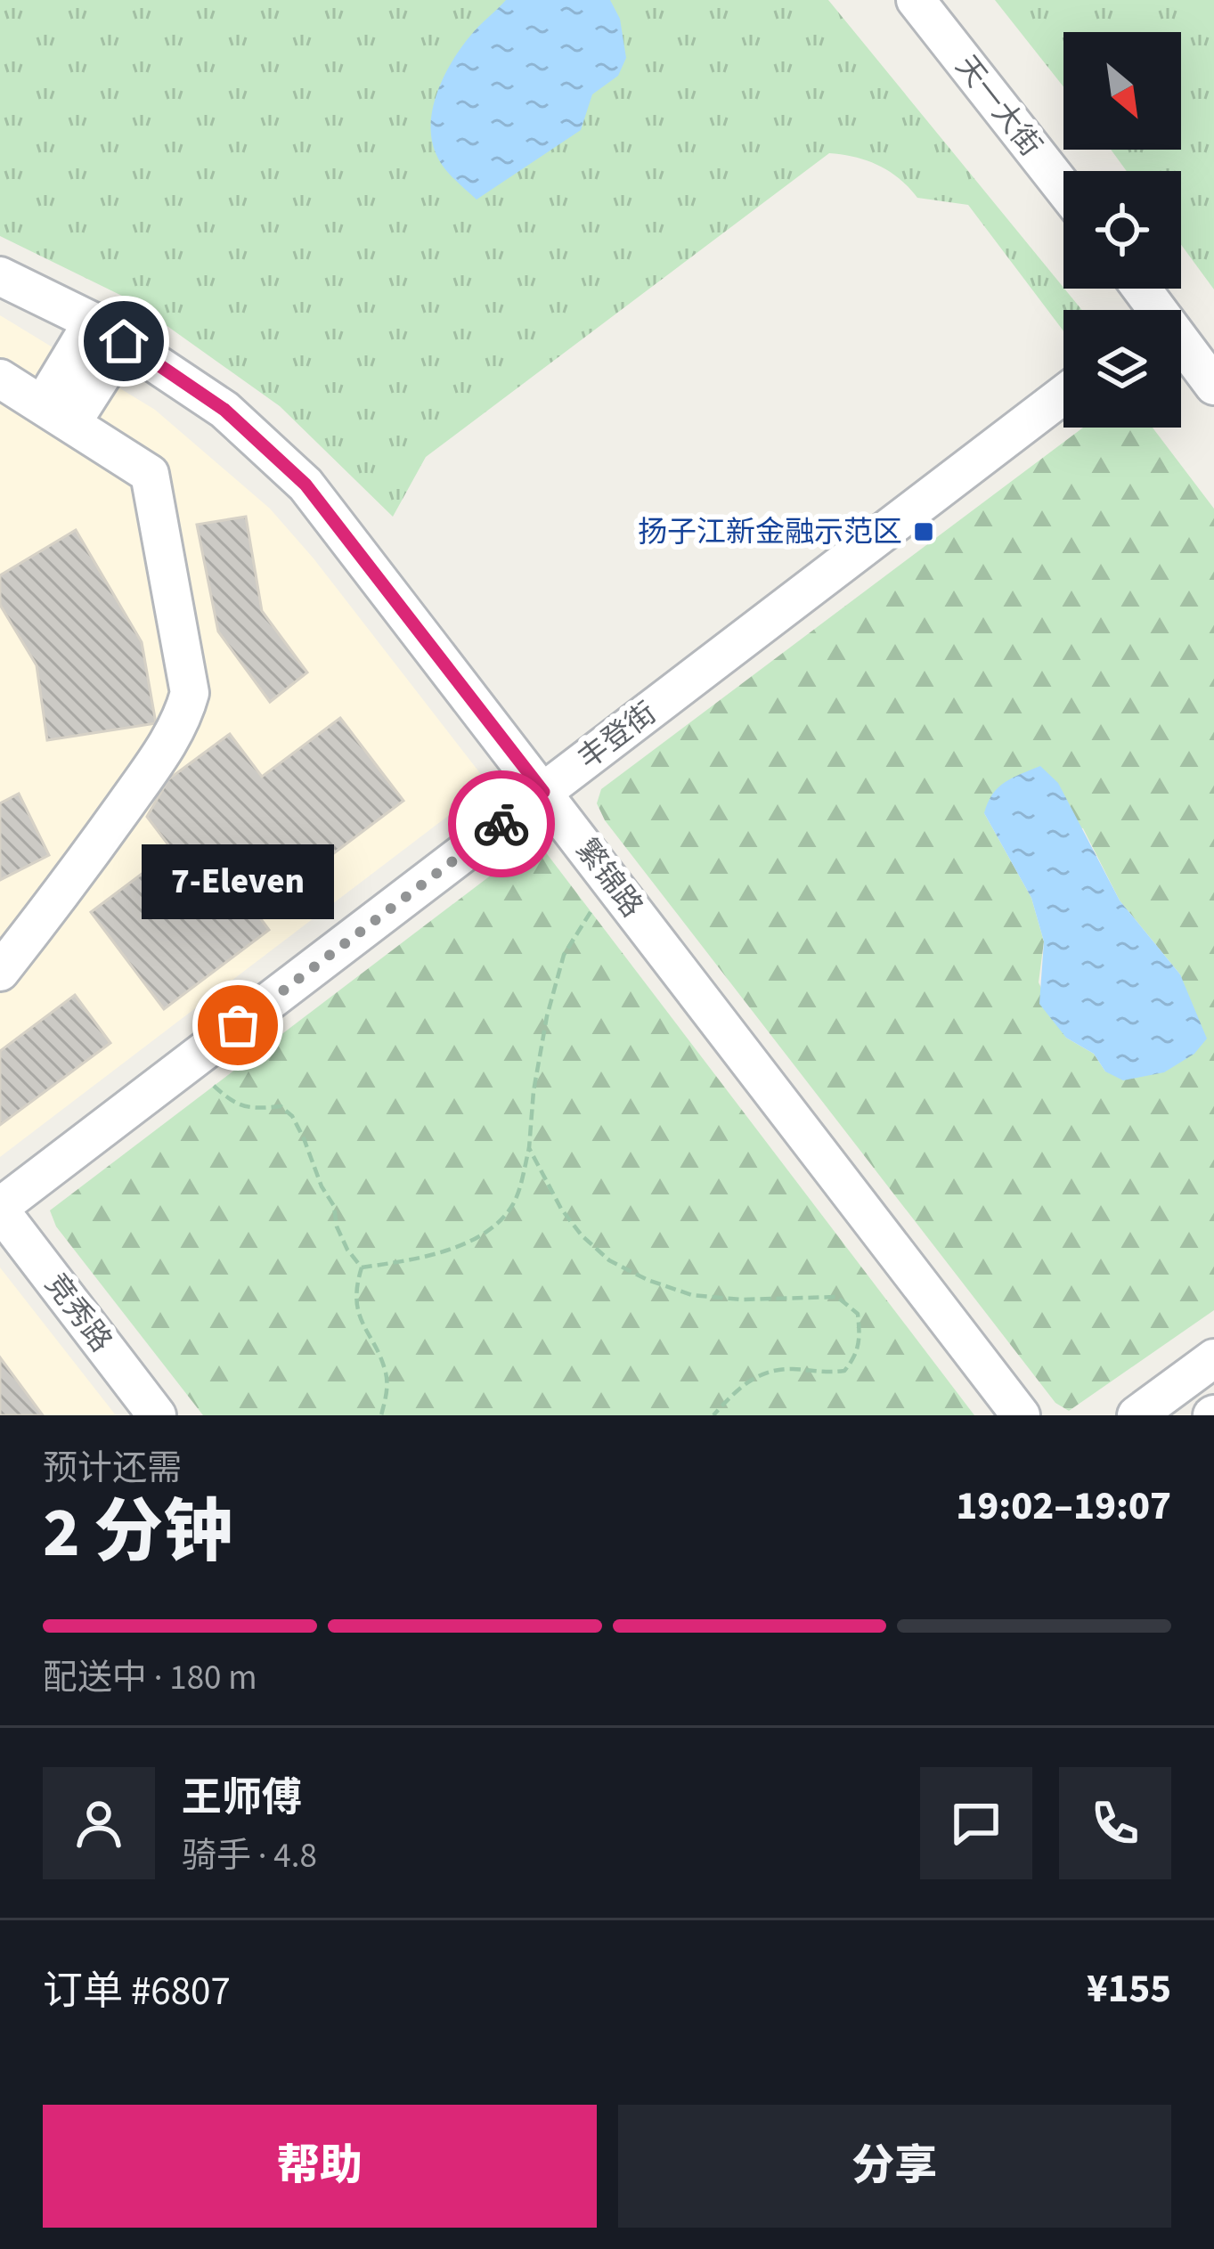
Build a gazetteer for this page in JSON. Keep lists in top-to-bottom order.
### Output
{
  "streets": {
    "street": [
      "天一大街",
      "丰登街",
      "繁锦路",
      "竞秀路"
    ]
  },
  "crossings": [
    ["丰登街", "繁锦路"],
    ["丰登街", "竞秀路"]
  ],
  "places": {
    "transit": ["扬子江新金融示范区"],
    "other": ["7-Eleven"]
  },
  "north": "bottom right",
  "page": {
    "bubble": "7-Eleven",
    "heading": ["2 分钟", "预计还需", "19:02–19:07"],
    "panel": [
      "王师傅",
      "骑手 · 4.8",
      "订单 #6807",
      "¥155"
    ],
    "bar": "配送中 · 180 m",
    "buttons": ["帮助", "分享"]
  }
}
